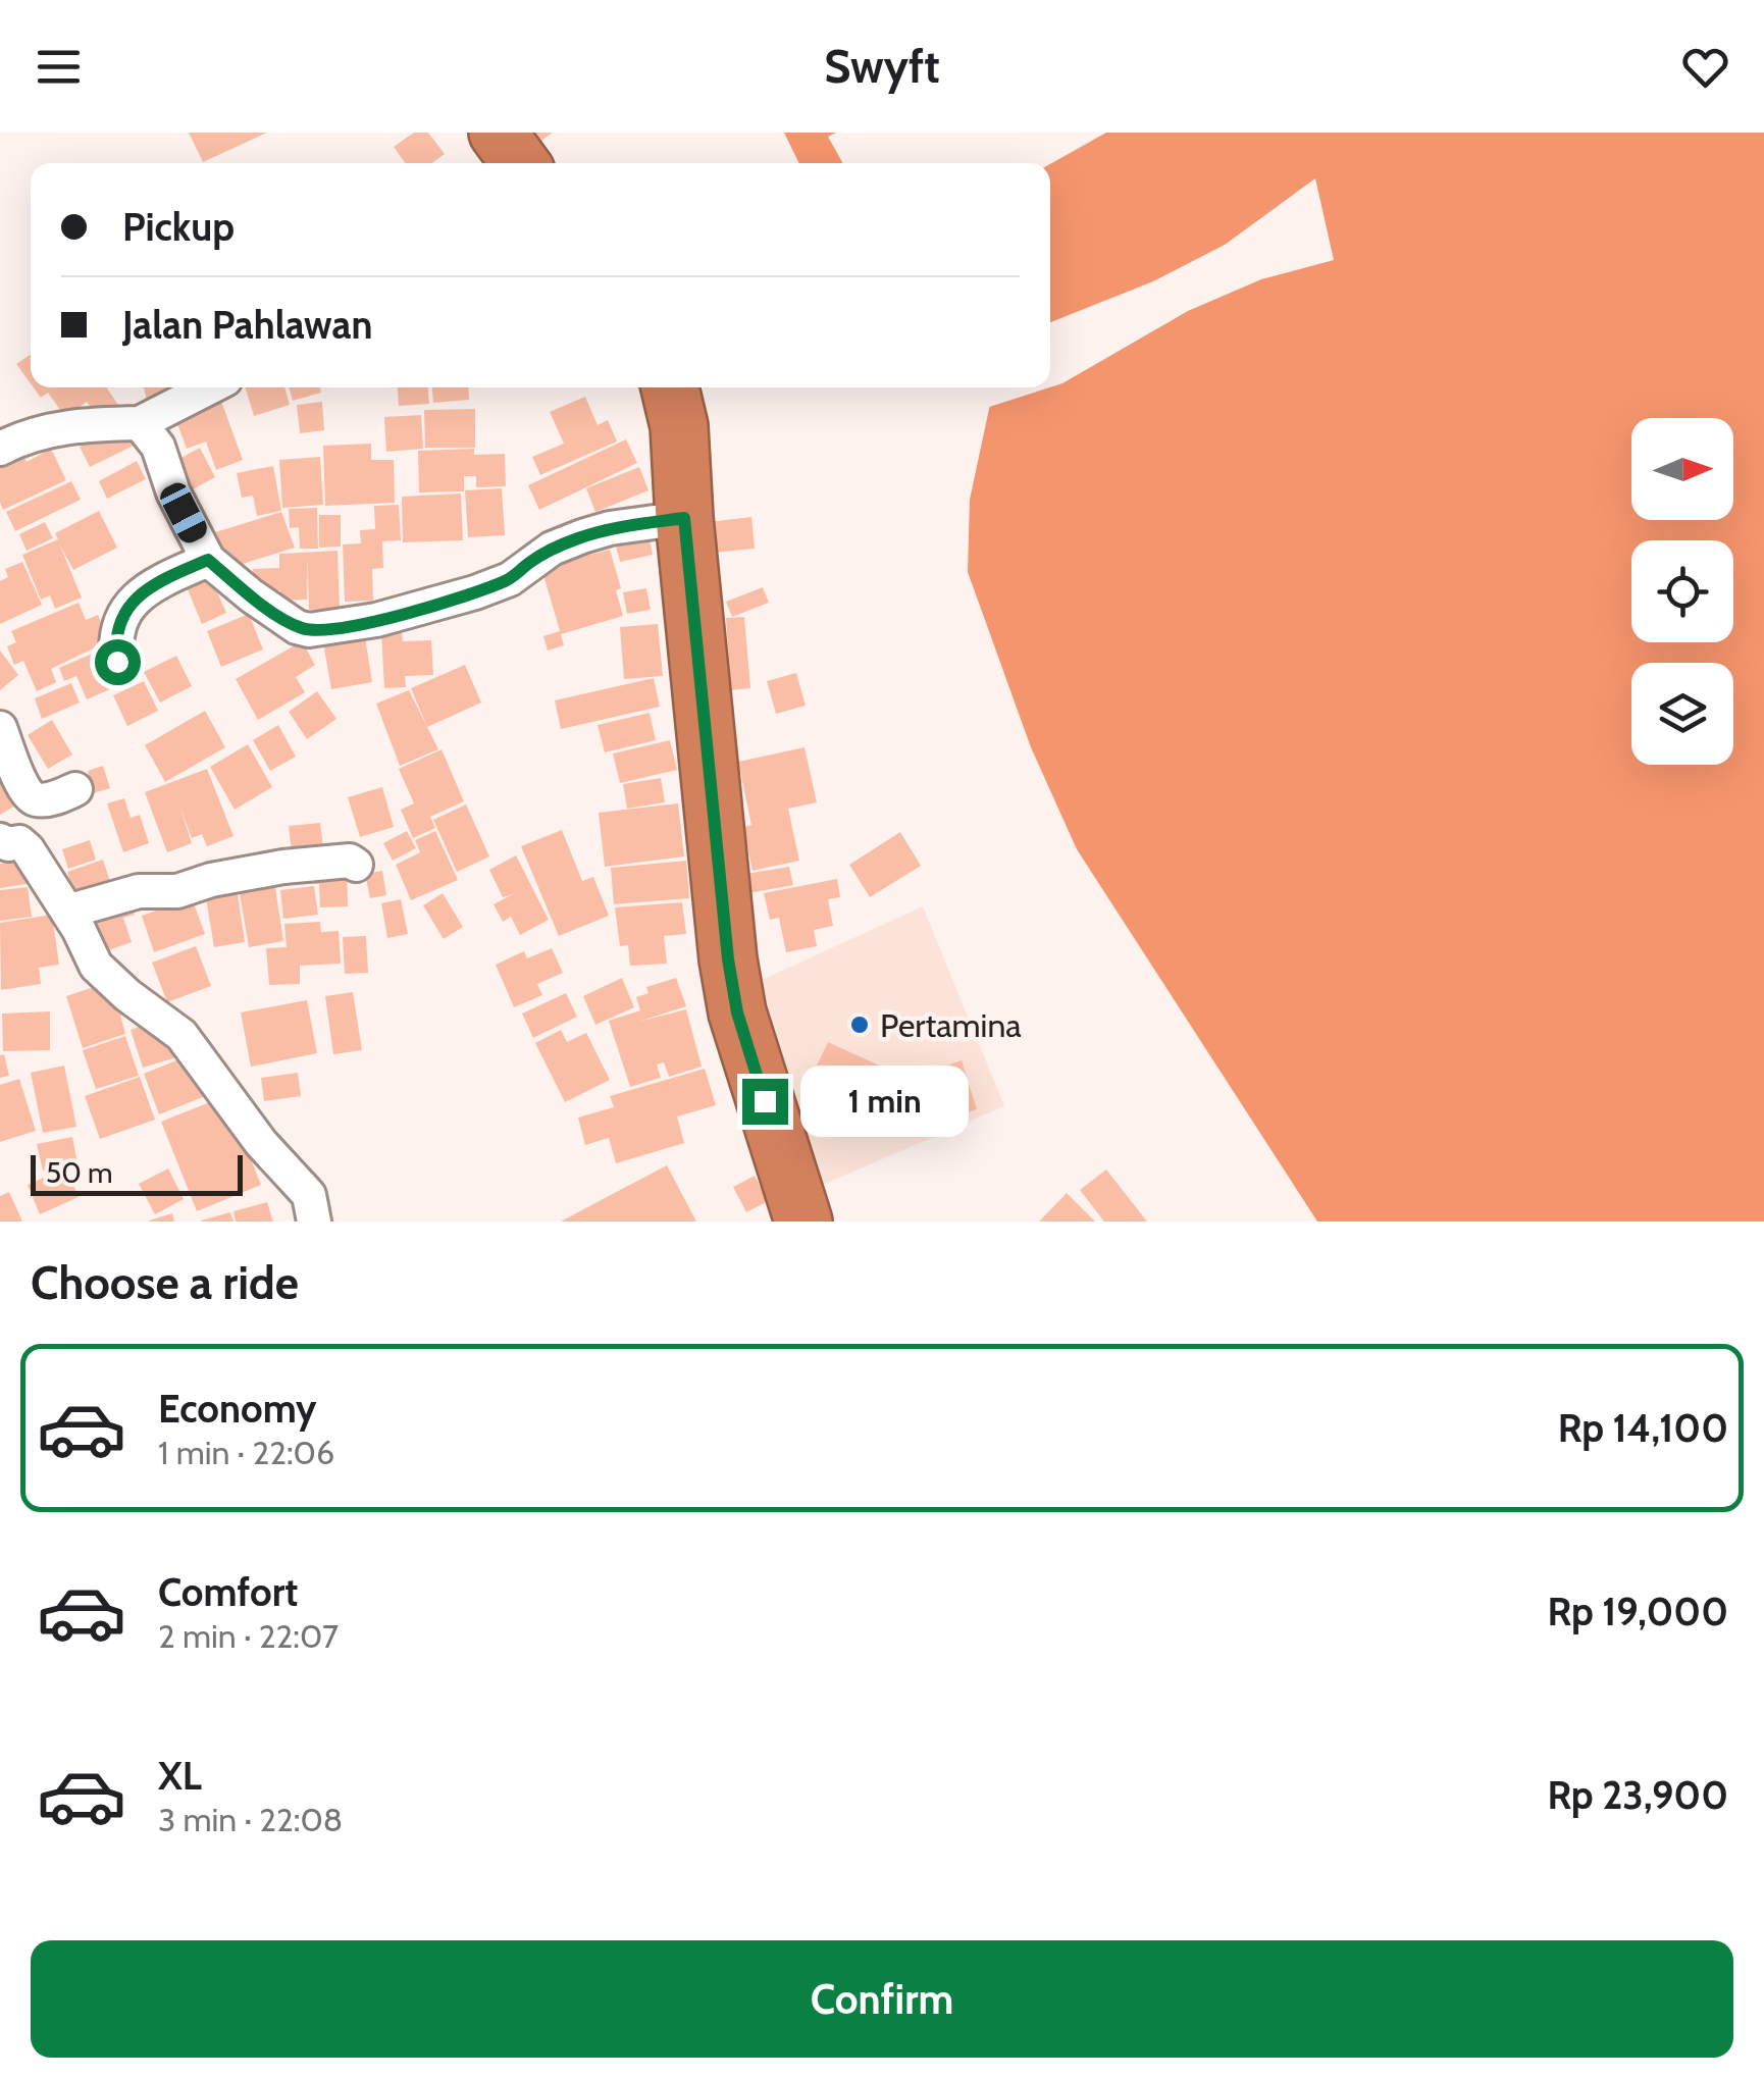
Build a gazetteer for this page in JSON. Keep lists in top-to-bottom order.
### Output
{
  "places": ["Pertamina"],
  "scale_bar": "50 m",
  "north": "right",
  "page": {
    "header": "Swyft",
    "banner": ["Pickup", "Jalan Pahlawan"],
    "bubble": "1 min",
    "scale": "50 m",
    "heading": "Choose a ride",
    "list": [
      {
        "name": "Economy",
        "note": "1 min · 22:06",
        "value": "Rp 14,100"
      },
      {
        "name": "Comfort",
        "note": "2 min · 22:07",
        "value": "Rp 19,000"
      },
      {
        "name": "XL",
        "note": "3 min · 22:08",
        "value": "Rp 23,900"
      }
    ],
    "buttons": "Confirm"
  }
}
